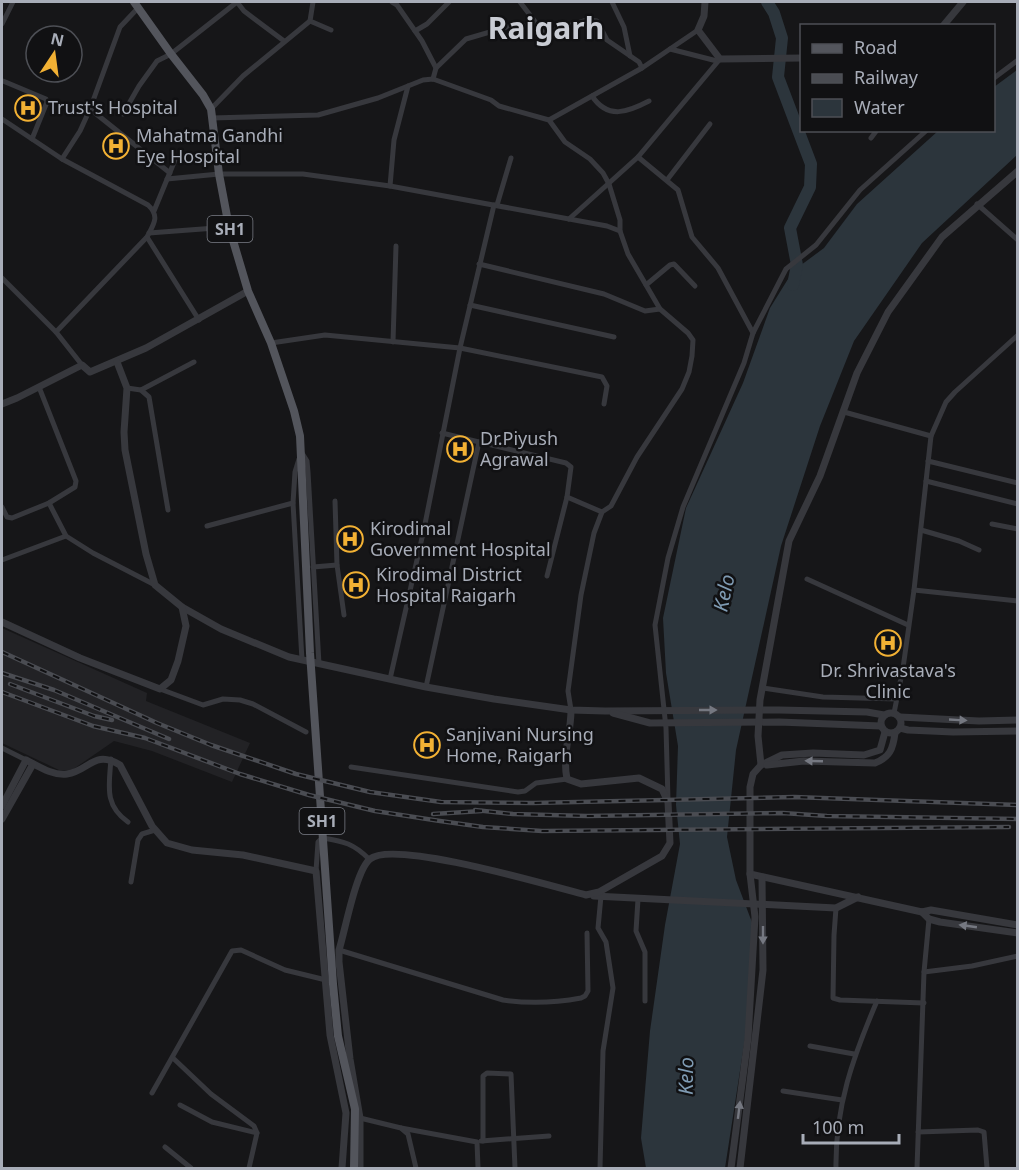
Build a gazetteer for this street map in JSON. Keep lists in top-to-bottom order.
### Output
{
  "streets": {
    "main road": ["SH1"]
  },
  "districts": ["Raigarh"],
  "water": ["Kelo"],
  "places": {
    "hospital": [
      "Trust's Hospital",
      "Mahatma Gandhi Eye Hospital",
      "Dr.Piyush Agrawal",
      "Kirodimal Government Hospital",
      "Kirodimal District Hospital Raigarh",
      "Dr. Shrivastava's Clinic",
      "Sanjivani Nursing Home, Raigarh"
    ]
  },
  "legend": ["Road", "Railway", "Water"],
  "scale_bar": "100 m",
  "north": "top"
}
